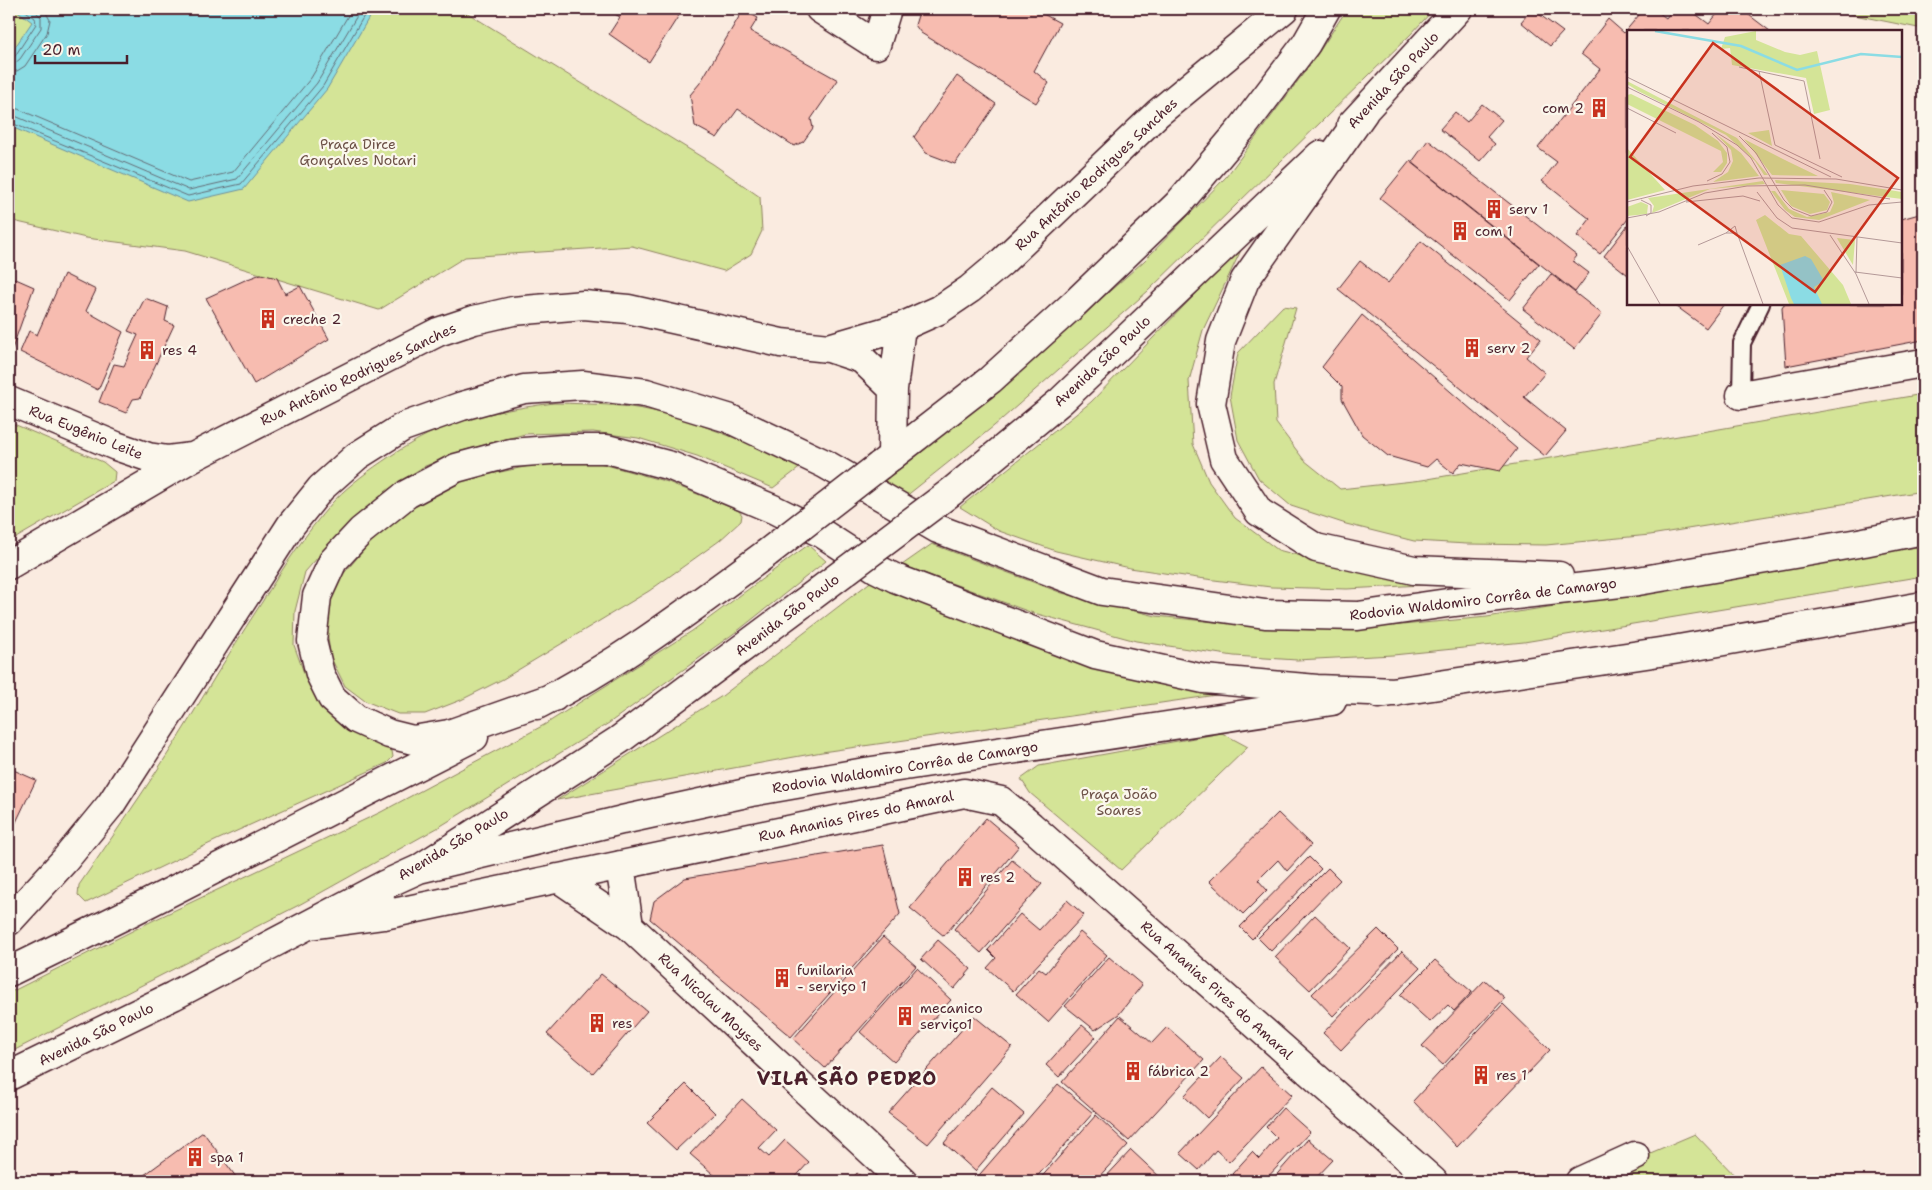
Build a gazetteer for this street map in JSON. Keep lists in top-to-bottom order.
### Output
{
  "streets": {
    "main road": [
      "Avenida São Paulo",
      "Rua Antônio Rodrigues Sanches",
      "Rua Eugênio Leite",
      "Rodovia Waldomiro Corrêa de Camargo",
      "Rua Ananias Pires do Amaral",
      "Rua Nicolau Moyses"
    ]
  },
  "crossings": [
    ["Avenida São Paulo", "Rodovia Waldomiro Corrêa de Camargo"],
    ["Avenida São Paulo", "Rua Ananias Pires do Amaral"],
    ["Rua Antônio Rodrigues Sanches", "Rua Eugênio Leite"],
    ["Rua Ananias Pires do Amaral", "Rua Nicolau Moyses"]
  ],
  "districts": ["VILA SÃO PEDRO"],
  "parks": ["Praça Dirce Gonçalves Notari", "Praça João Soares"],
  "places": {
    "building": [
      "com 2",
      "serv 1",
      "com 1",
      "creche 2",
      "serv 2",
      "res 4",
      "res 2",
      "funilaria - serviço 1",
      "mecanico serviço1",
      "res",
      "fábrica 2",
      "res 1",
      "spa 1"
    ]
  },
  "scale_bar": "20 m"
}
